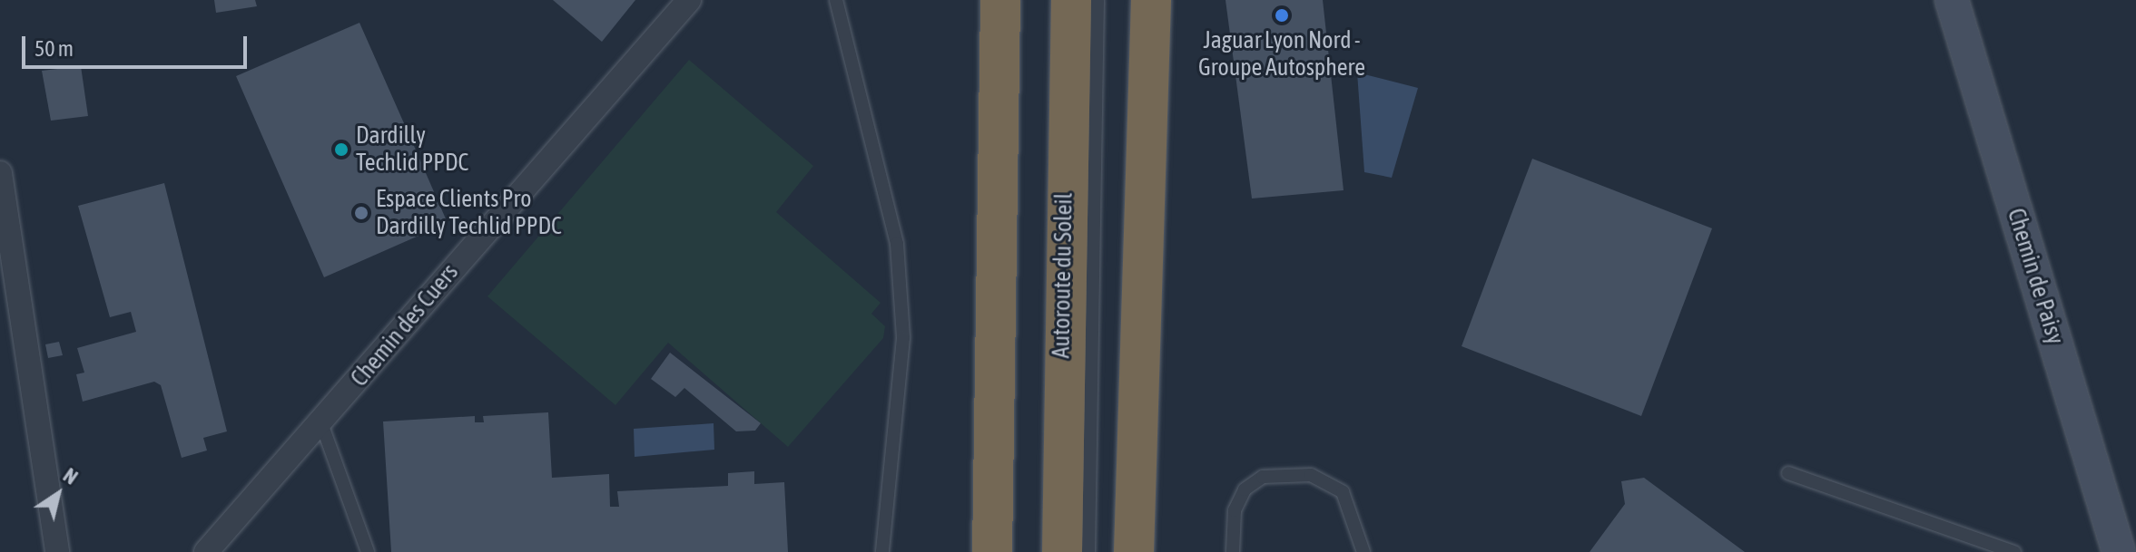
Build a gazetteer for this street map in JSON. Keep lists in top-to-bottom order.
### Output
{
  "streets": {
    "highway": ["Autoroute du Soleil"],
    "street": ["Chemin de Paisy", "Chemin des Cuers"]
  },
  "places": ["Jaguar Lyon Nord - Groupe Autosphere", "Dardilly Techlid PPDC", "Espace Clients Pro Dardilly Techlid PPDC"],
  "scale_bar": "50 m",
  "north": "top right"
}
